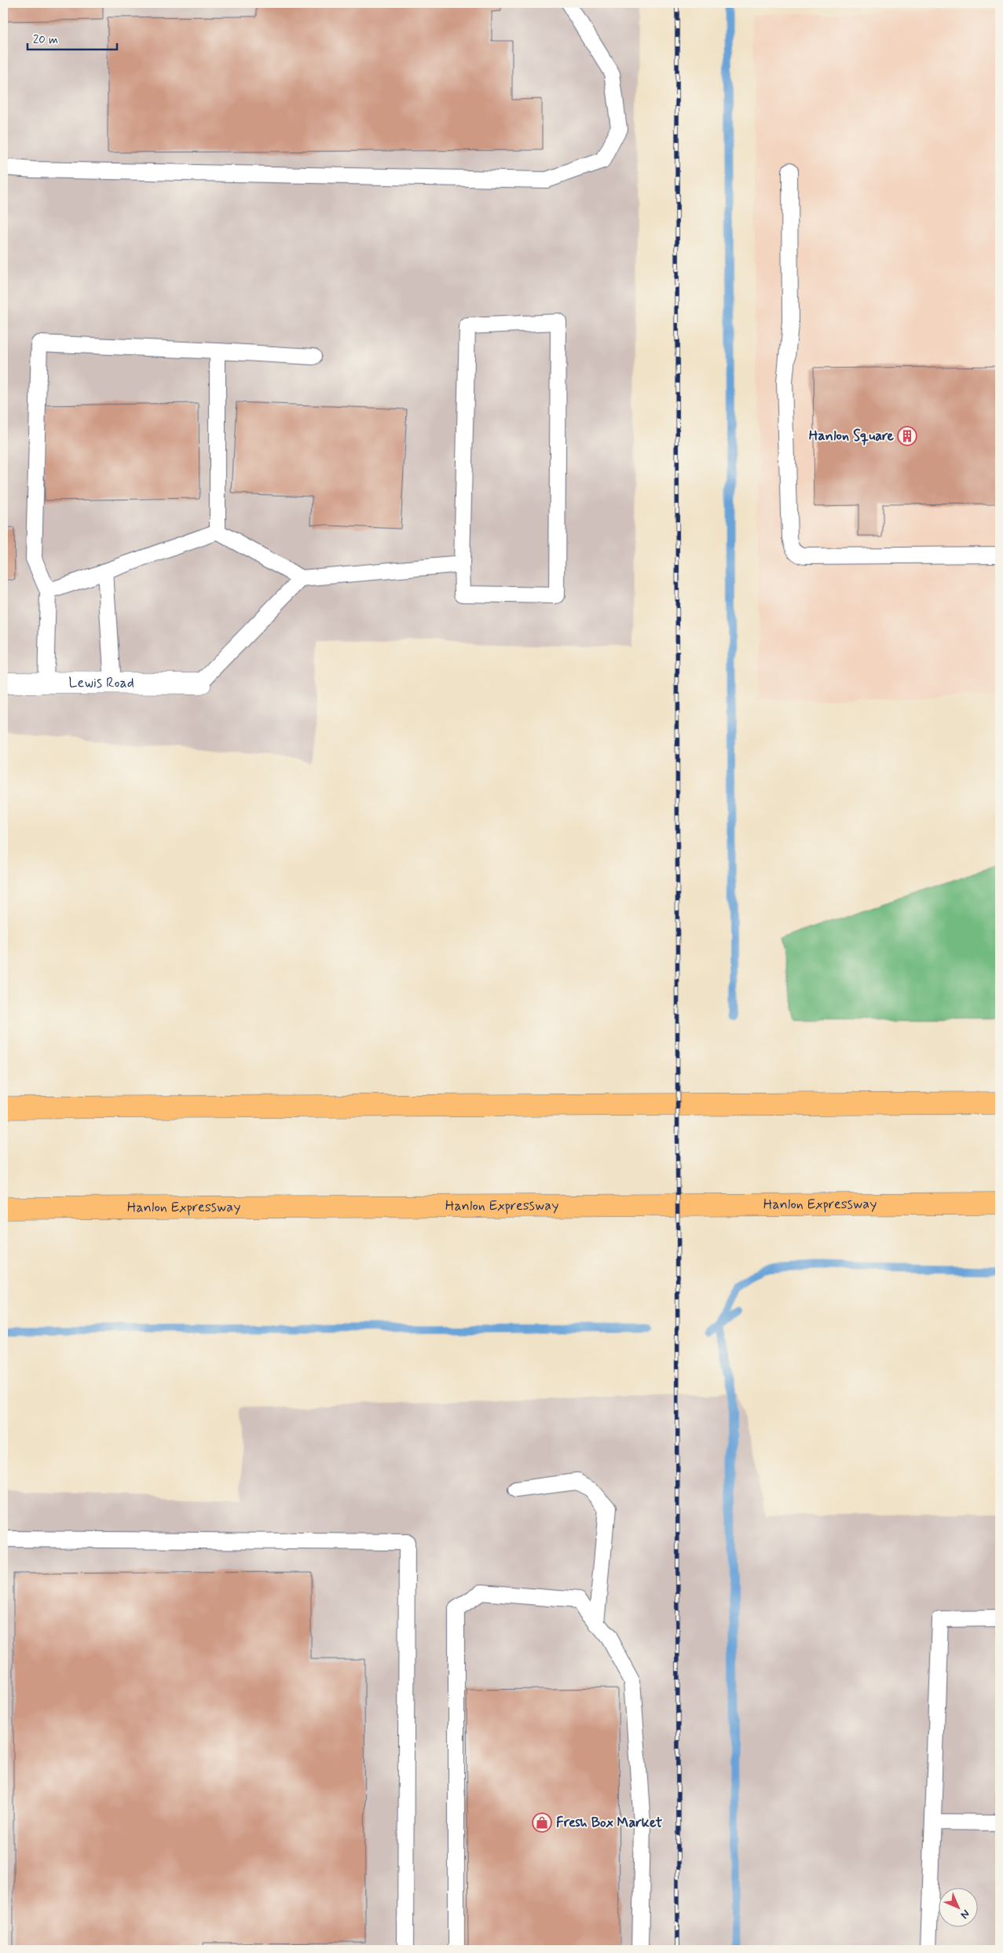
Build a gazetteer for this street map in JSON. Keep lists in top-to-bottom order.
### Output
{
  "streets": {
    "highway": ["Hanlon Expressway"],
    "street": ["Lewis Road"]
  },
  "places": {
    "building": ["Hanlon Square"],
    "shop": ["Fresh Box Market"]
  },
  "scale_bar": "20 m",
  "north": "bottom right"
}
